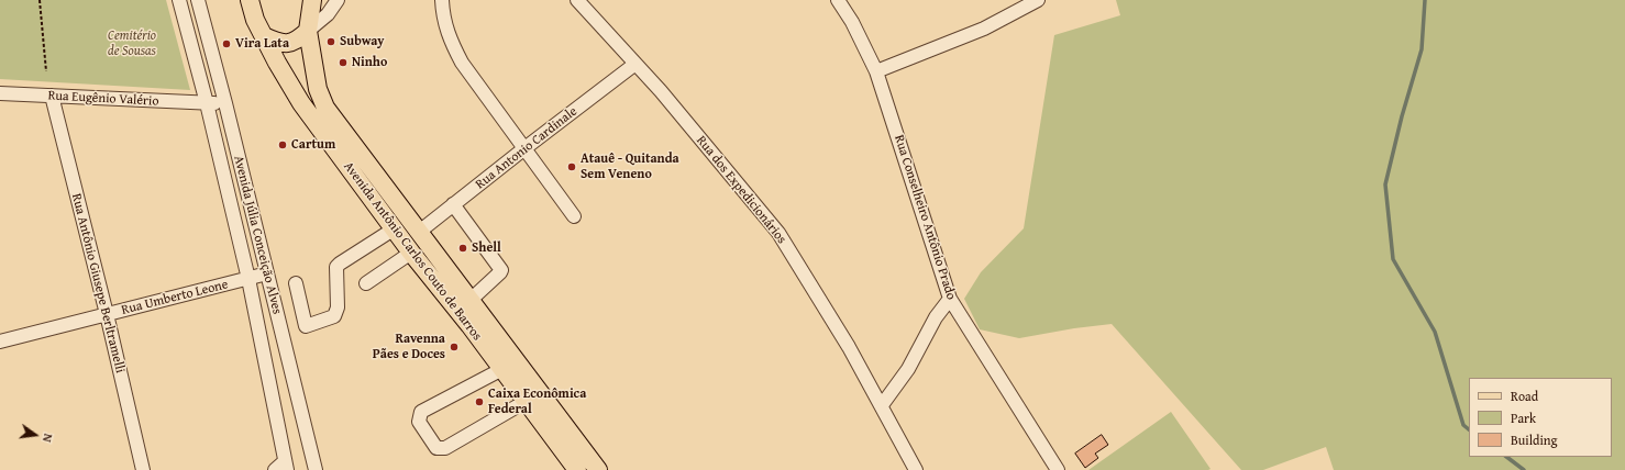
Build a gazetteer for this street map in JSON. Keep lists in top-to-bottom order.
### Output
{
  "streets": {
    "main road": ["Avenida Antônio Carlos Couto de Barros"],
    "street": [
      "Rua Eugênio Valério",
      "Rua Antonio Cardinale",
      "Rua dos Expedicionários",
      "Rua Conselheiro Antônio Prado",
      "Avenida Júlia Conceição Alves",
      "Rua Antônio Giusepe Berltramelli",
      "Rua Umberto Leone"
    ]
  },
  "crossings": [
    ["Rua Eugênio Valério", "Avenida Júlia Conceição Alves"],
    ["Rua Eugênio Valério", "Rua Antônio Giusepe Berltramelli"],
    ["Rua Antonio Cardinale", "Rua dos Expedicionários"],
    ["Rua Antonio Cardinale", "Avenida Antônio Carlos Couto de Barros"],
    ["Avenida Júlia Conceição Alves", "Rua Umberto Leone"],
    ["Rua Antônio Giusepe Berltramelli", "Rua Umberto Leone"]
  ],
  "parks": ["Cemitério de Sousas"],
  "places": [
    "Subway",
    "Vira Lata",
    "Ninho",
    "Cartum",
    "Atauê - Quitanda Sem Veneno",
    "Shell",
    "Ravenna Pães e Doces",
    "Caixa Econômica Federal"
  ],
  "legend": ["Road", "Park", "Building"],
  "north": "right"
}
